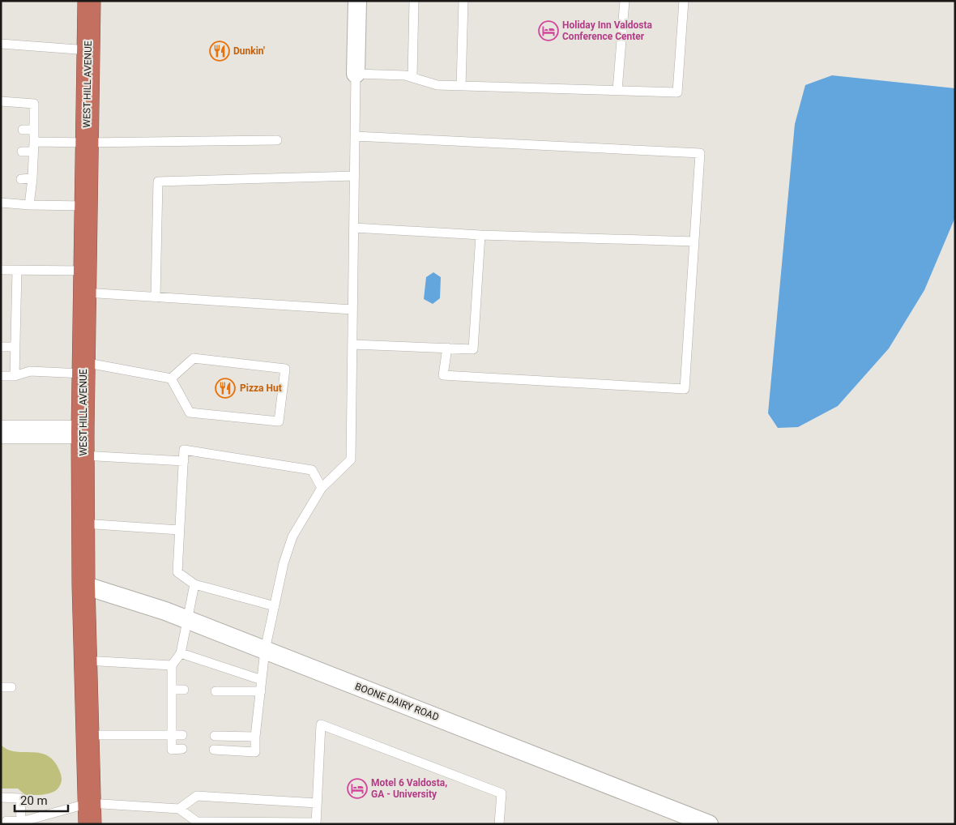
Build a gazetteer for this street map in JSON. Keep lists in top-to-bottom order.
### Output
{
  "streets": {
    "highway": ["WEST HILL AVENUE"],
    "street": ["BOONE DAIRY ROAD"]
  },
  "crossings": [
    ["WEST HILL AVENUE", "BOONE DAIRY ROAD"]
  ],
  "places": {
    "hotel": ["Holiday Inn Valdosta Conference Center", "Motel 6 Valdosta, GA - University"],
    "restaurant": ["Dunkin'", "Pizza Hut"]
  },
  "scale_bar": "20 m"
}
